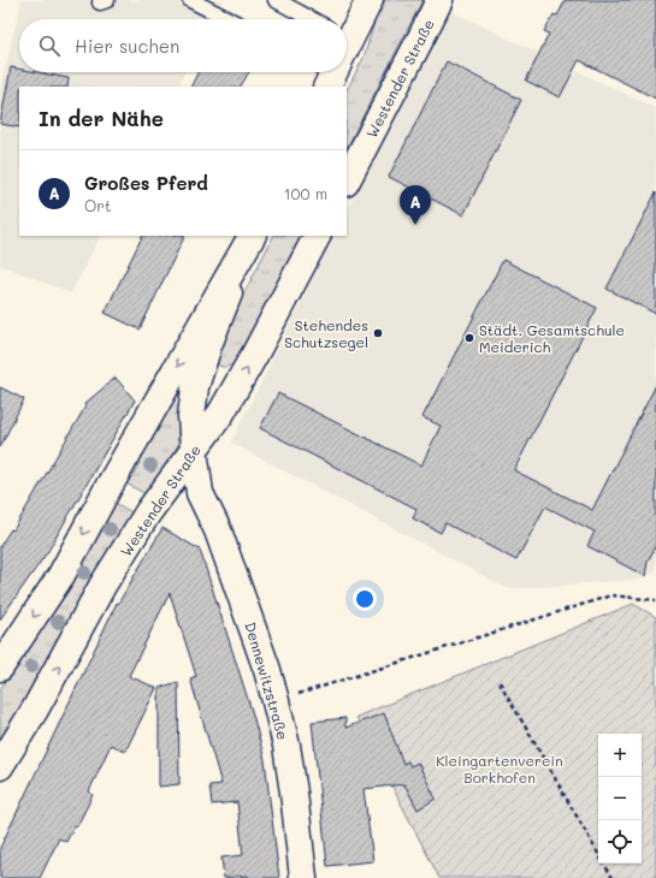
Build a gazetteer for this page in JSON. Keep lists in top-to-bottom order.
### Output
{
  "streets": {
    "main road": ["Westender Straße", "Dennewitzstraße"]
  },
  "crossings": [
    ["Westender Straße", "Dennewitzstraße"]
  ],
  "parks": ["Kleingartenverein Borkhofen"],
  "places": ["Stehendes Schutzsegel", "Städt. Gesamtschule Meiderich"],
  "page": {
    "search": "Hier suchen",
    "heading": "In der Nähe",
    "list": [
      {
        "mark": "A",
        "name": "Großes Pferd",
        "note": "Ort",
        "value": "100 m"
      }
    ],
    "pins": "A",
    "map_buttons": ["+", "−"]
  }
}
